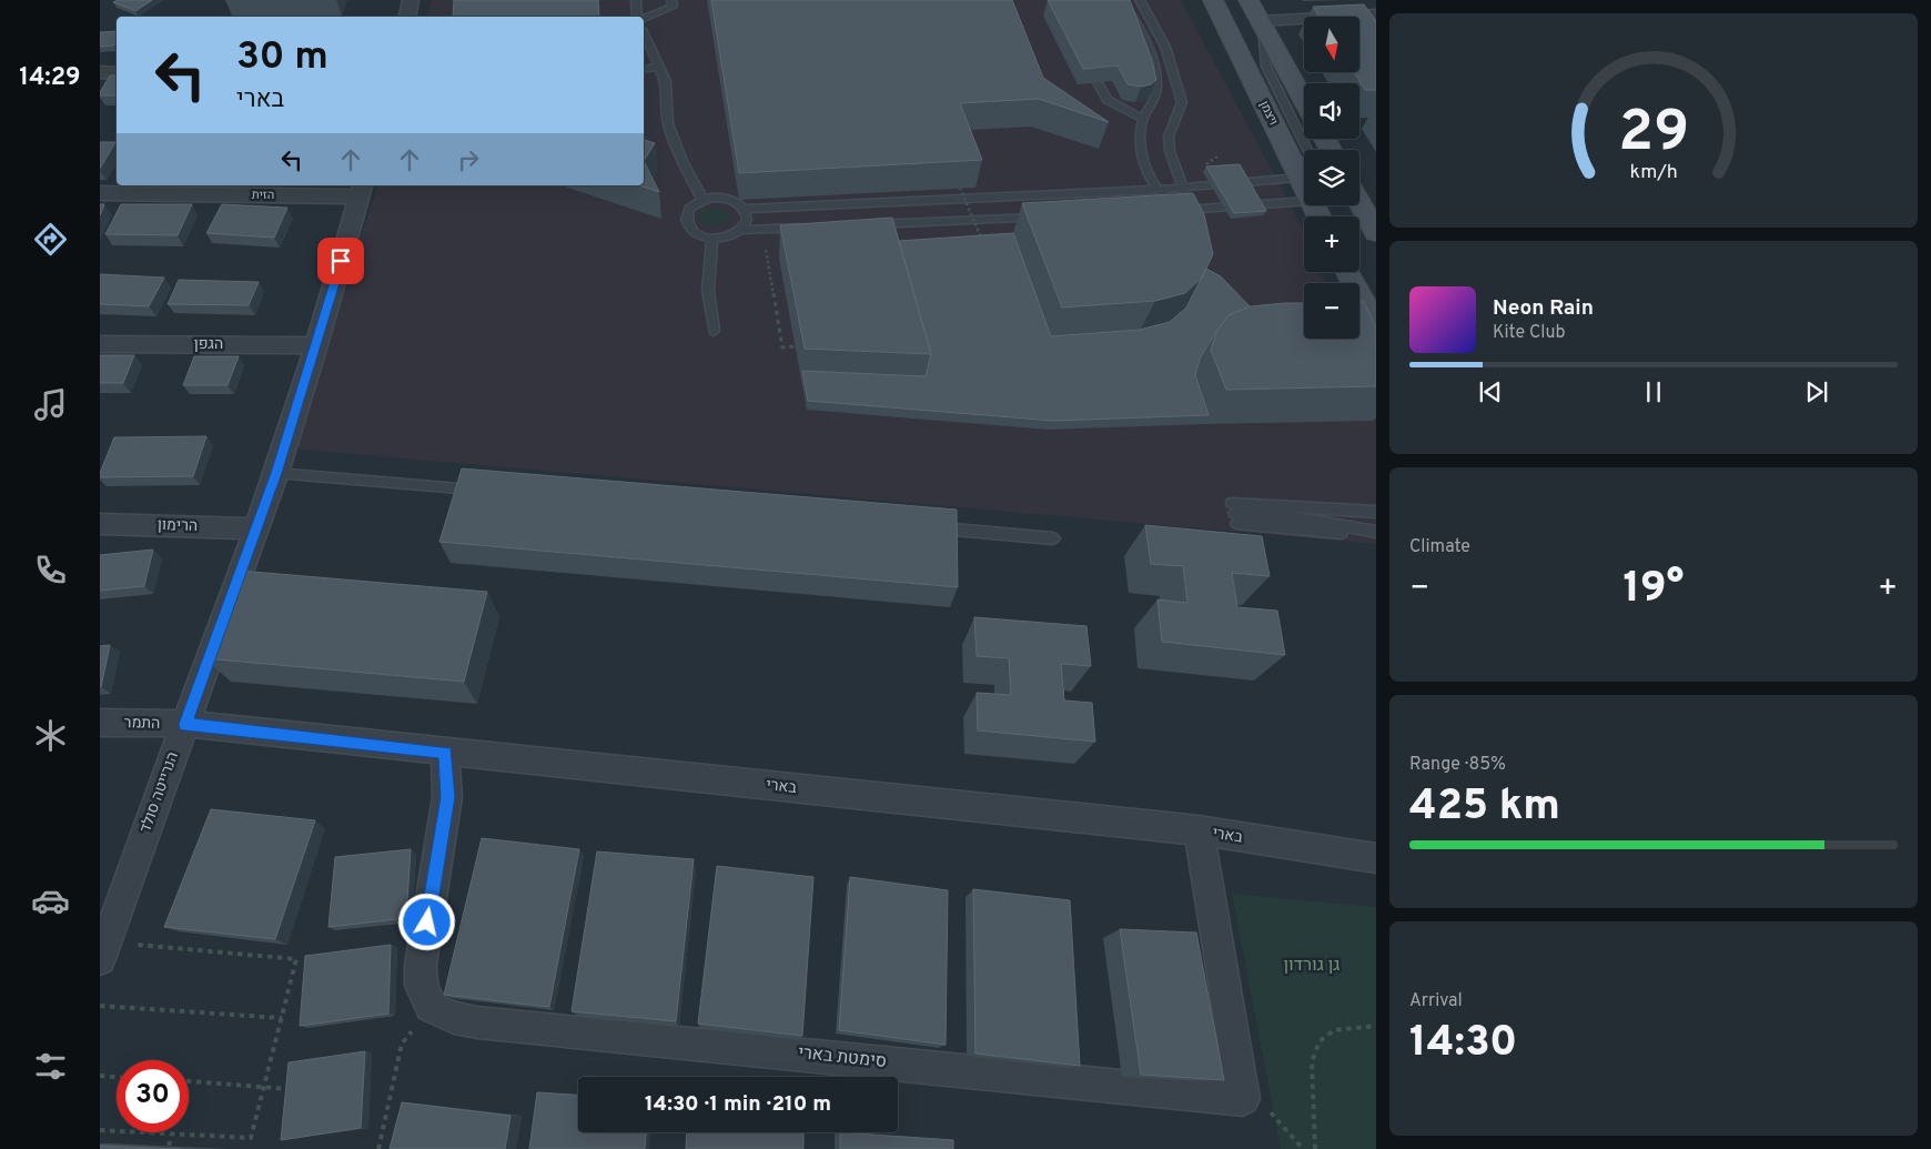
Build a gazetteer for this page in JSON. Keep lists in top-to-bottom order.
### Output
{
  "streets": {
    "street": [
      "ויצמן",
      "הזית",
      "הגפן",
      "הרימון",
      "התמר",
      "בארי",
      "הנרייטה סולד",
      "סימטת בארי"
    ]
  },
  "crossings": [
    ["הזית", "הנרייטה סולד"],
    ["הגפן", "הנרייטה סולד"],
    ["הרימון", "הנרייטה סולד"],
    ["התמר", "בארי"],
    ["התמר", "הנרייטה סולד"],
    ["בארי", "הנרייטה סולד"]
  ],
  "parks": ["גן גורדון"],
  "north": "bottom",
  "page": {
    "tabs": "14:29",
    "map_buttons": ["+", "−"],
    "turn": ["30 m", "בארי"],
    "song": ["Neon Rain", "Kite Club"],
    "tile": [
      "Climate",
      ["Range · 85%", "425 km"],
      ["Arrival", "14:30"]
    ],
    "heat": ["−", "19°", "+"],
    "limit": "30",
    "trip": "14:30 · 1 min · 210 m",
    "gauge": ["29", "km/h"]
  }
}
